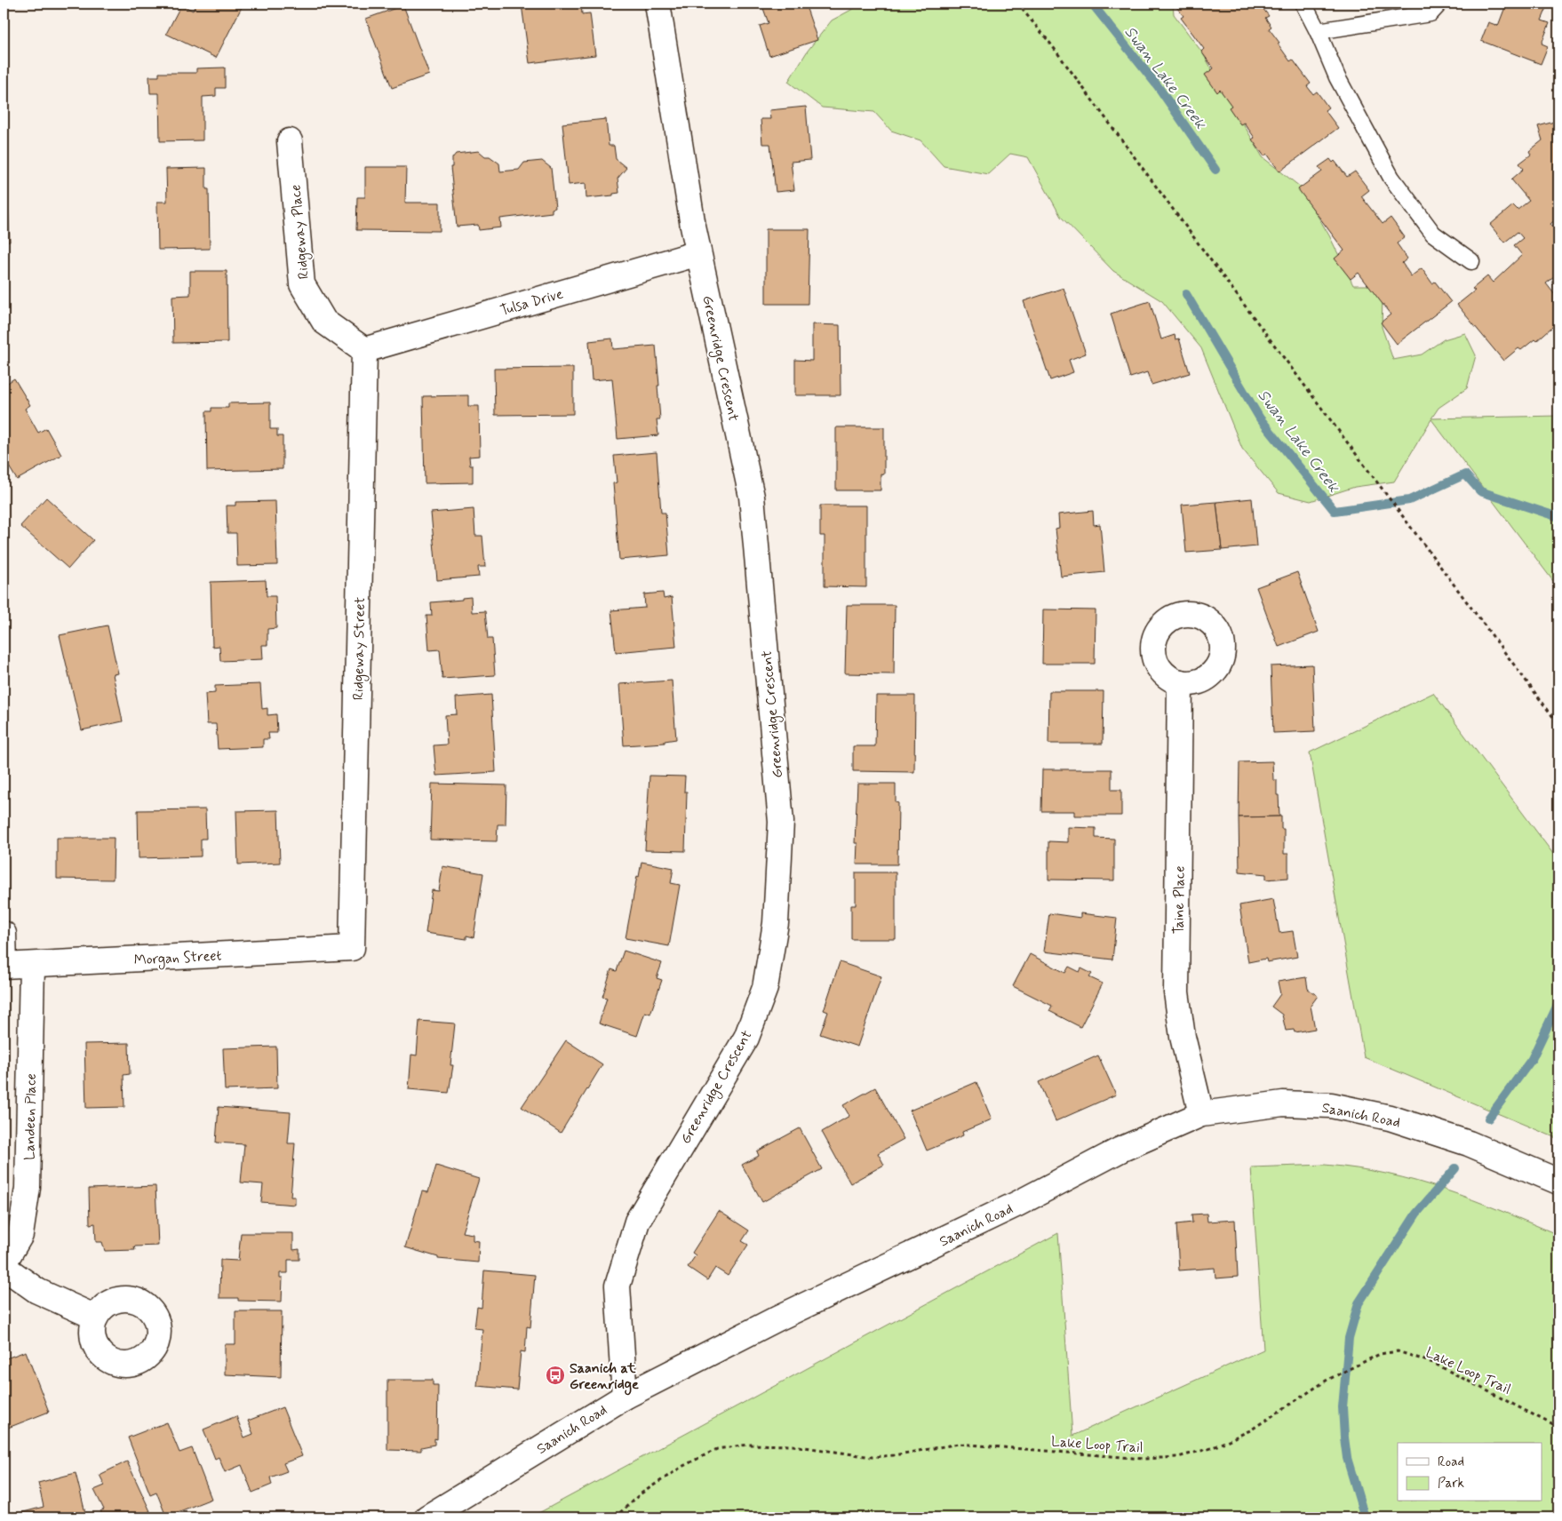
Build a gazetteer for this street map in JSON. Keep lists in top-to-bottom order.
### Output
{
  "streets": {
    "street": [
      "Ridgeway Place",
      "Tulsa Drive",
      "Greenridge Crescent",
      "Ridgeway Street",
      "Taine Place",
      "Morgan Street",
      "Saanich Road",
      "Landeen Place"
    ],
    "path": ["Lake Loop Trail"]
  },
  "crossings": [
    ["Ridgeway Place", "Tulsa Drive"],
    ["Ridgeway Place", "Ridgeway Street"],
    ["Tulsa Drive", "Greenridge Crescent"],
    ["Tulsa Drive", "Ridgeway Street"],
    ["Greenridge Crescent", "Saanich Road"],
    ["Ridgeway Street", "Morgan Street"],
    ["Taine Place", "Saanich Road"],
    ["Morgan Street", "Landeen Place"]
  ],
  "water": ["Swan Lake Creek"],
  "places": {
    "bus stop": ["Saanich at Greenridge"]
  },
  "legend": ["Road", "Park"]
}
